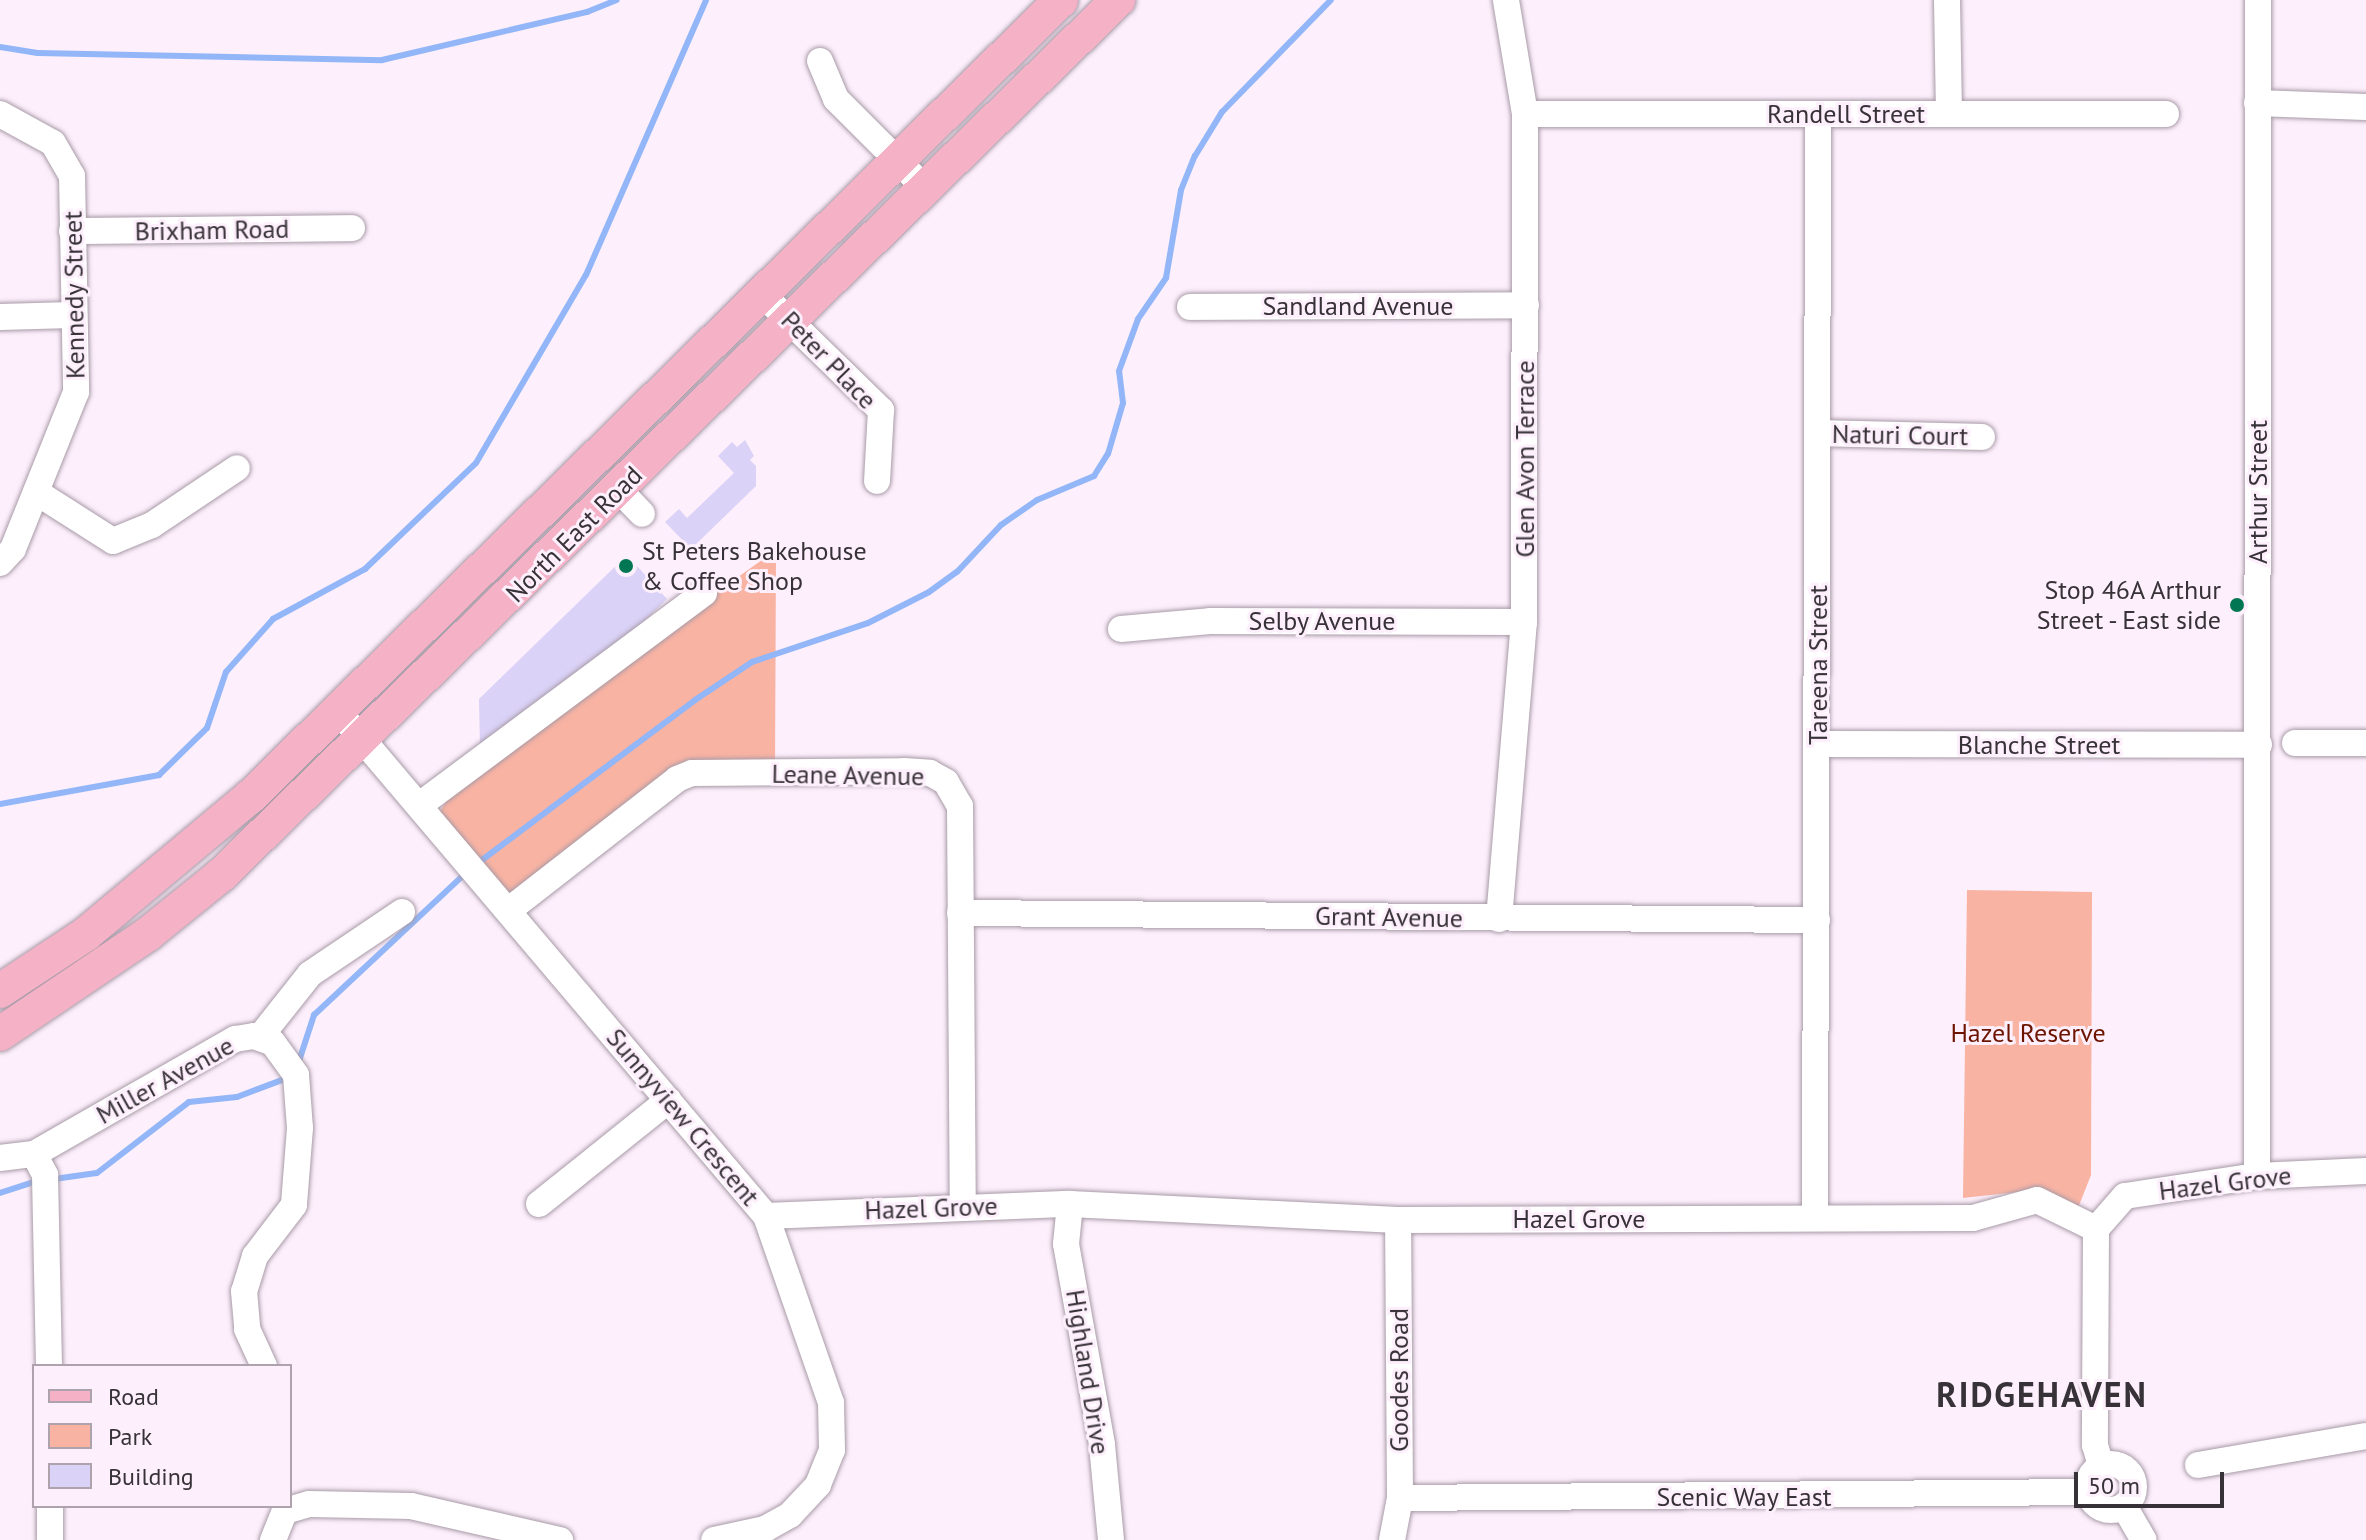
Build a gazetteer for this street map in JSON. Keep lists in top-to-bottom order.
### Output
{
  "streets": {
    "main road": ["North East Road"],
    "street": [
      "Randell Street",
      "Brixham Road",
      "Kennedy Street",
      "Sandland Avenue",
      "Peter Place",
      "Naturi Court",
      "Glen Avon Terrace",
      "Arthur Street",
      "Selby Avenue",
      "Tareena Street",
      "Blanche Street",
      "Leane Avenue",
      "Grant Avenue",
      "Miller Avenue",
      "Sunnyview Crescent",
      "Hazel Grove",
      "Highland Drive",
      "Goodes Road",
      "Scenic Way East"
    ]
  },
  "crossings": [
    ["Randell Street", "Glen Avon Terrace"],
    ["Randell Street", "Tareena Street"],
    ["Brixham Road", "Kennedy Street"],
    ["Sandland Avenue", "Glen Avon Terrace"],
    ["Peter Place", "North East Road"],
    ["Naturi Court", "Tareena Street"],
    ["Glen Avon Terrace", "Selby Avenue"],
    ["Glen Avon Terrace", "Grant Avenue"],
    ["Arthur Street", "Blanche Street"],
    ["Arthur Street", "Hazel Grove"],
    ["North East Road", "Sunnyview Crescent"],
    ["Tareena Street", "Blanche Street"],
    ["Tareena Street", "Grant Avenue"],
    ["Tareena Street", "Hazel Grove"],
    ["Leane Avenue", "Grant Avenue"],
    ["Leane Avenue", "Sunnyview Crescent"],
    ["Leane Avenue", "Hazel Grove"],
    ["Sunnyview Crescent", "Hazel Grove"],
    ["Hazel Grove", "Highland Drive"],
    ["Hazel Grove", "Goodes Road"],
    ["Goodes Road", "Scenic Way East"]
  ],
  "districts": ["RIDGEHAVEN"],
  "parks": ["Hazel Reserve"],
  "places": ["St Peters Bakehouse & Coffee Shop", "Stop 46A Arthur Street - East side"],
  "legend": ["Road", "Park", "Building"],
  "scale_bar": "50 m"
}
